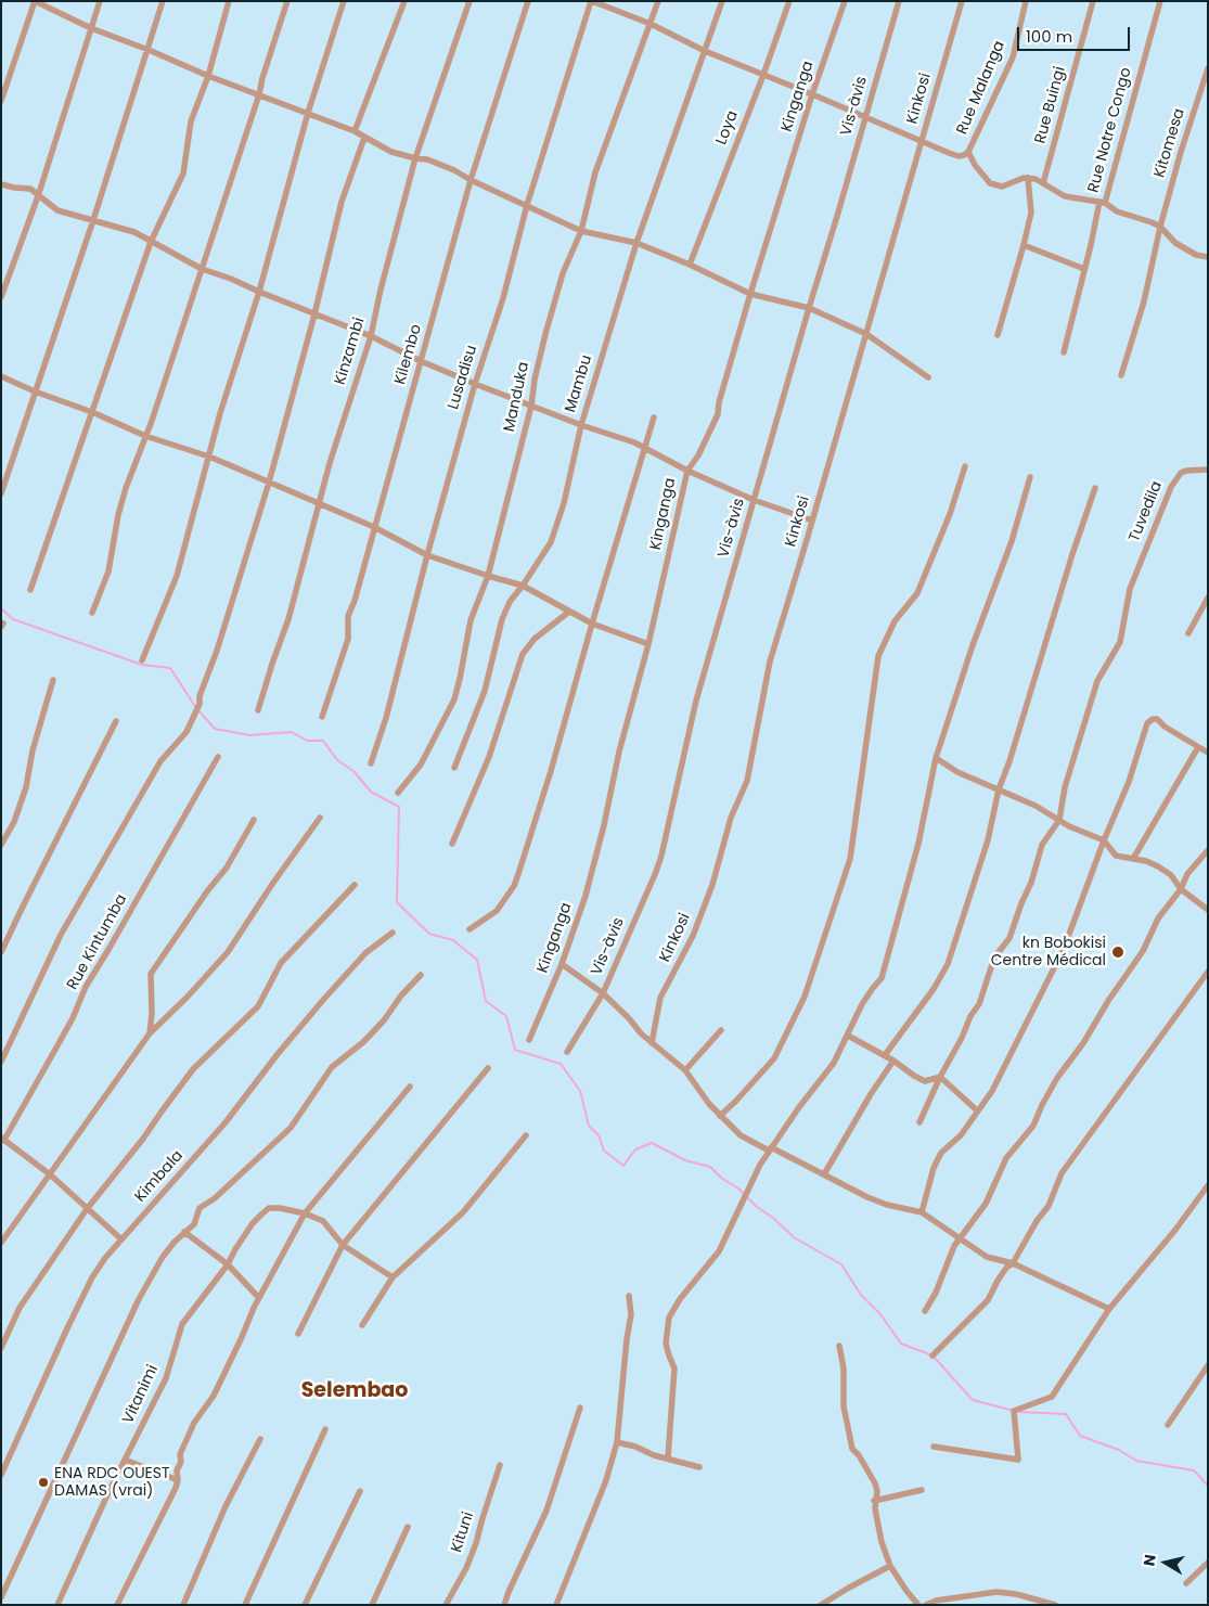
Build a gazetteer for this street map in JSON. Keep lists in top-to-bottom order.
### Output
{
  "streets": {
    "street": [
      "Rue Malanga",
      "Kinganga",
      "Kinkosi",
      "Rue Buingi",
      "Vis-àvis",
      "Loya",
      "Rue Notre Congo",
      "Kitomesa",
      "Kinzambi",
      "Kilembo",
      "Lusadisu",
      "Mambu",
      "Manduka",
      "Tuvedila",
      "Rue Kintumba",
      "Kimbala",
      "Vitanimi",
      "Kituni"
    ]
  },
  "districts": ["Selembao"],
  "places": ["kn Bobokisi Centre Médical", "ENA RDC OUEST DAMAS (vrai)"],
  "scale_bar": "100 m",
  "north": "left"
}
